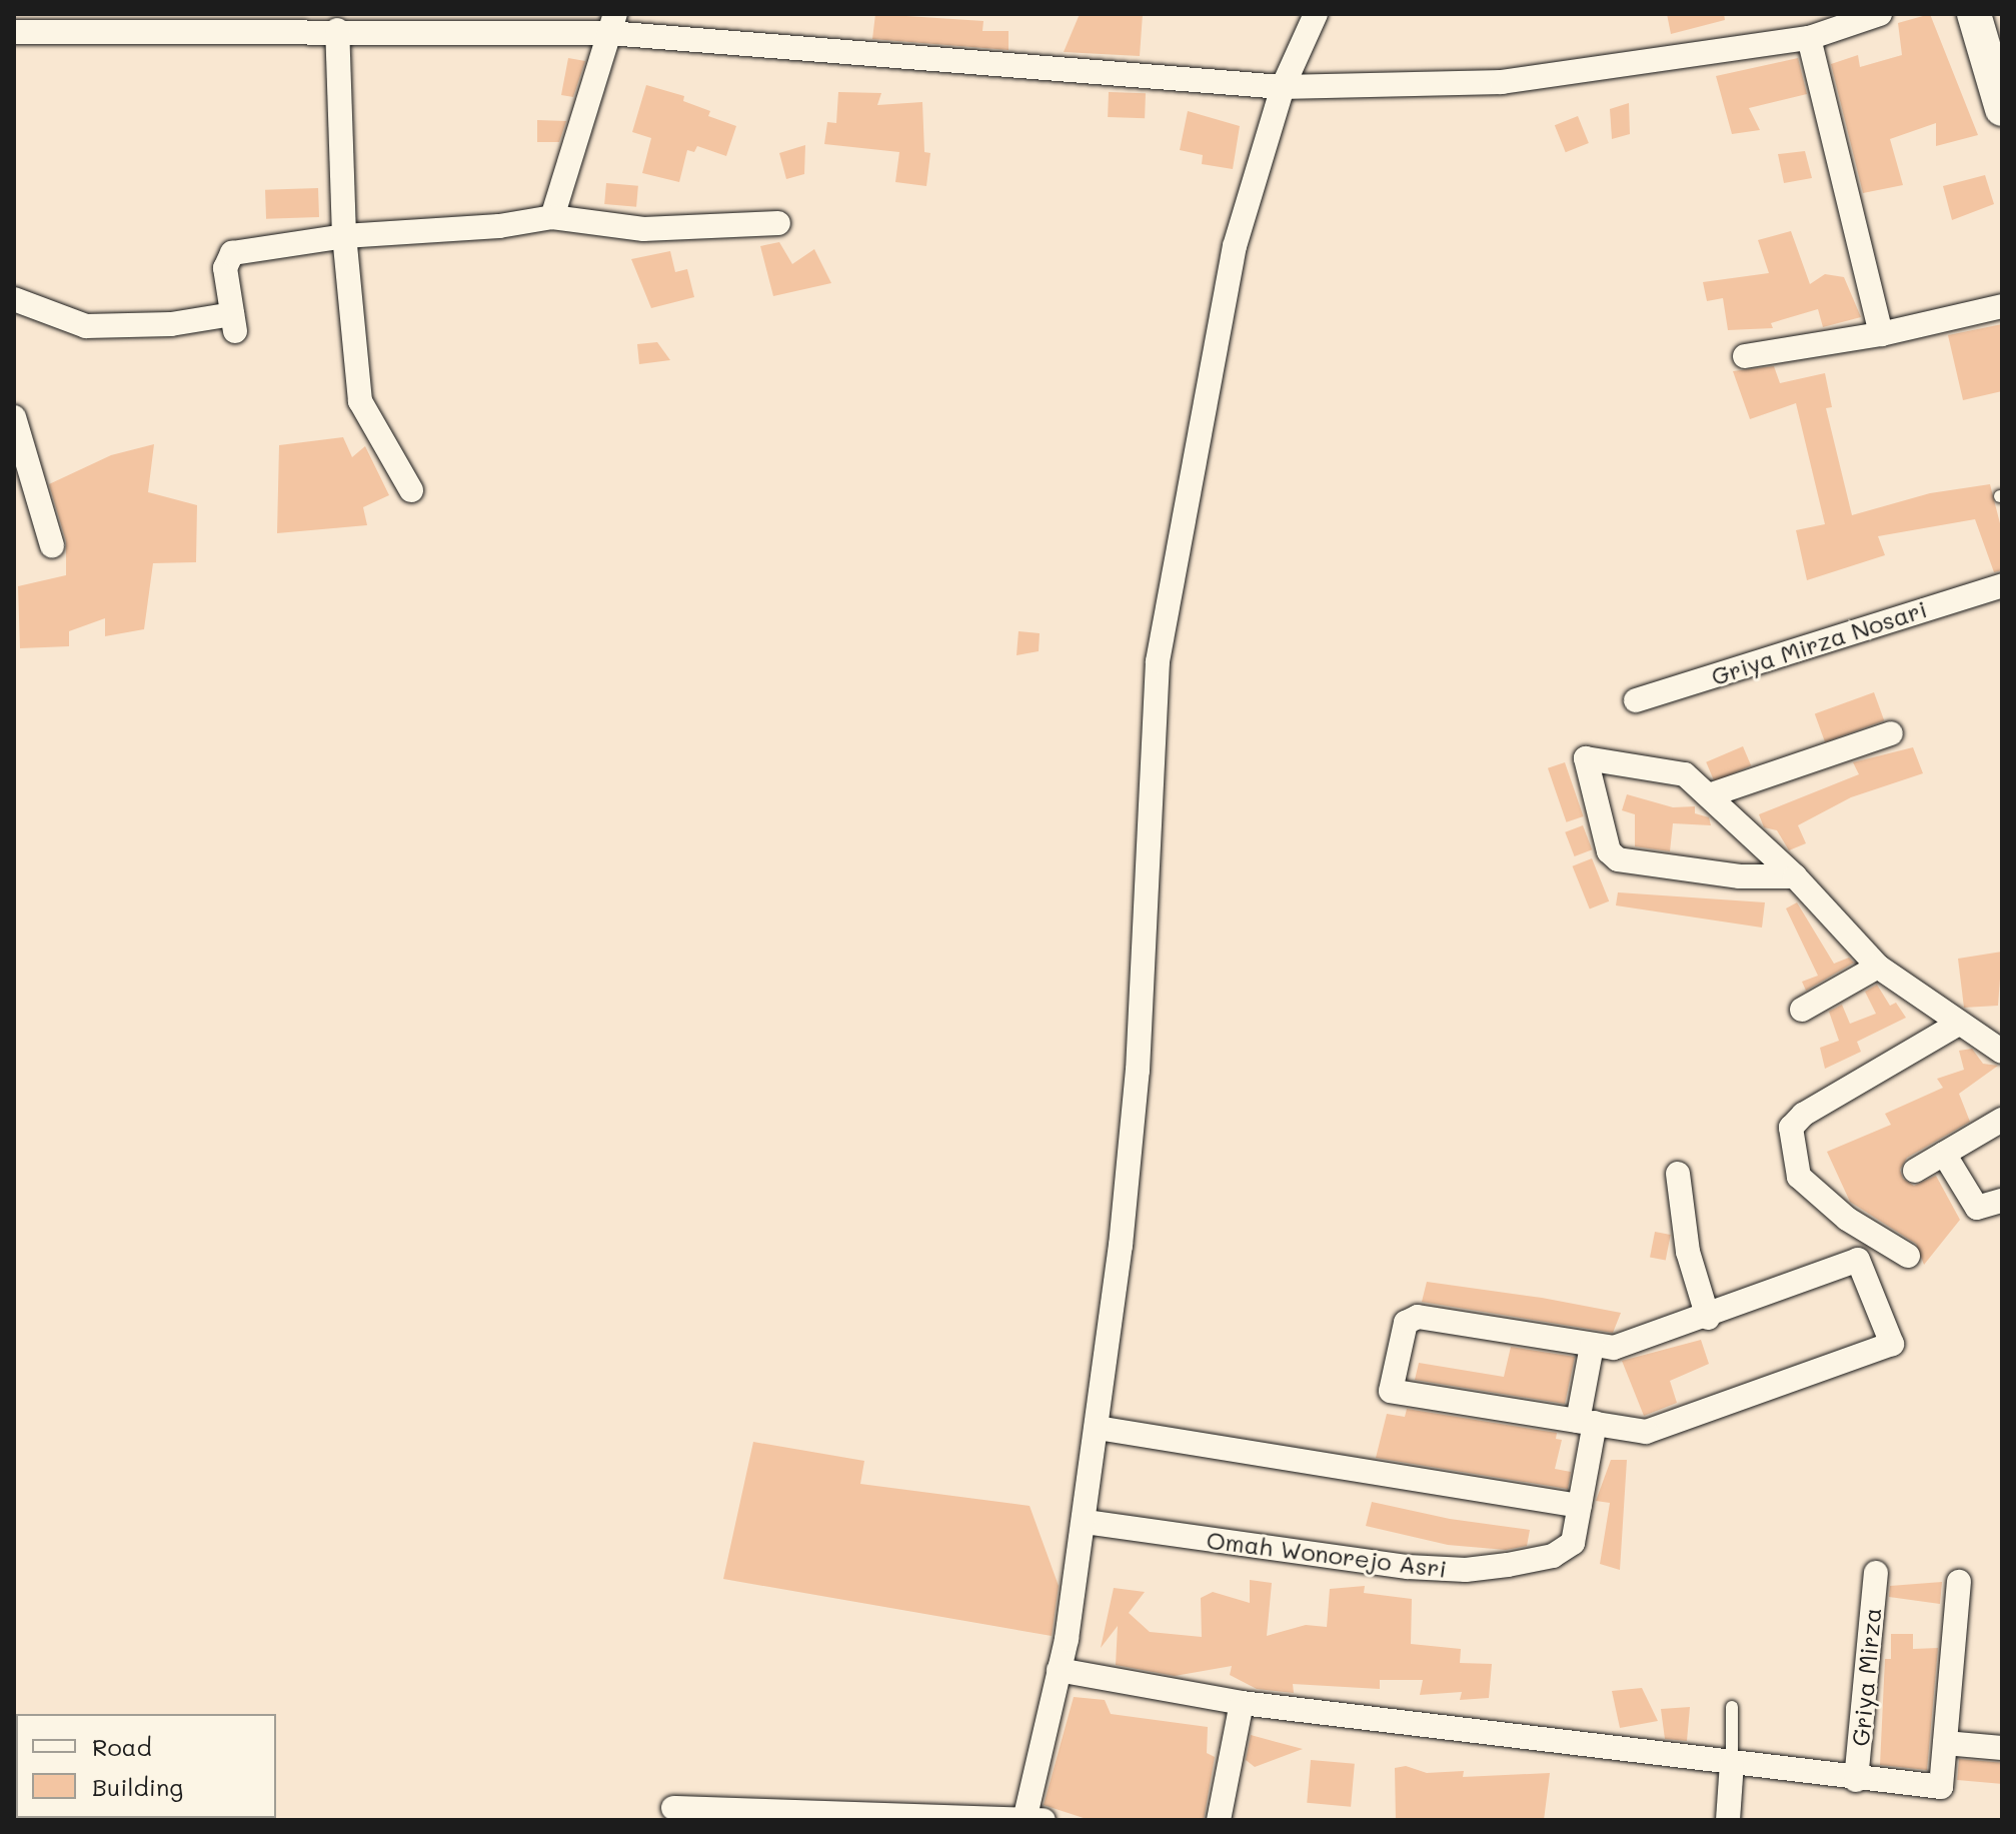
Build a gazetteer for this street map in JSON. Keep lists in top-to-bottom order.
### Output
{
  "streets": {
    "street": ["Griya Mirza Nosari", "Omah Wonorejo Asri", "Griya Mirza"]
  },
  "legend": ["Road", "Building"]
}
